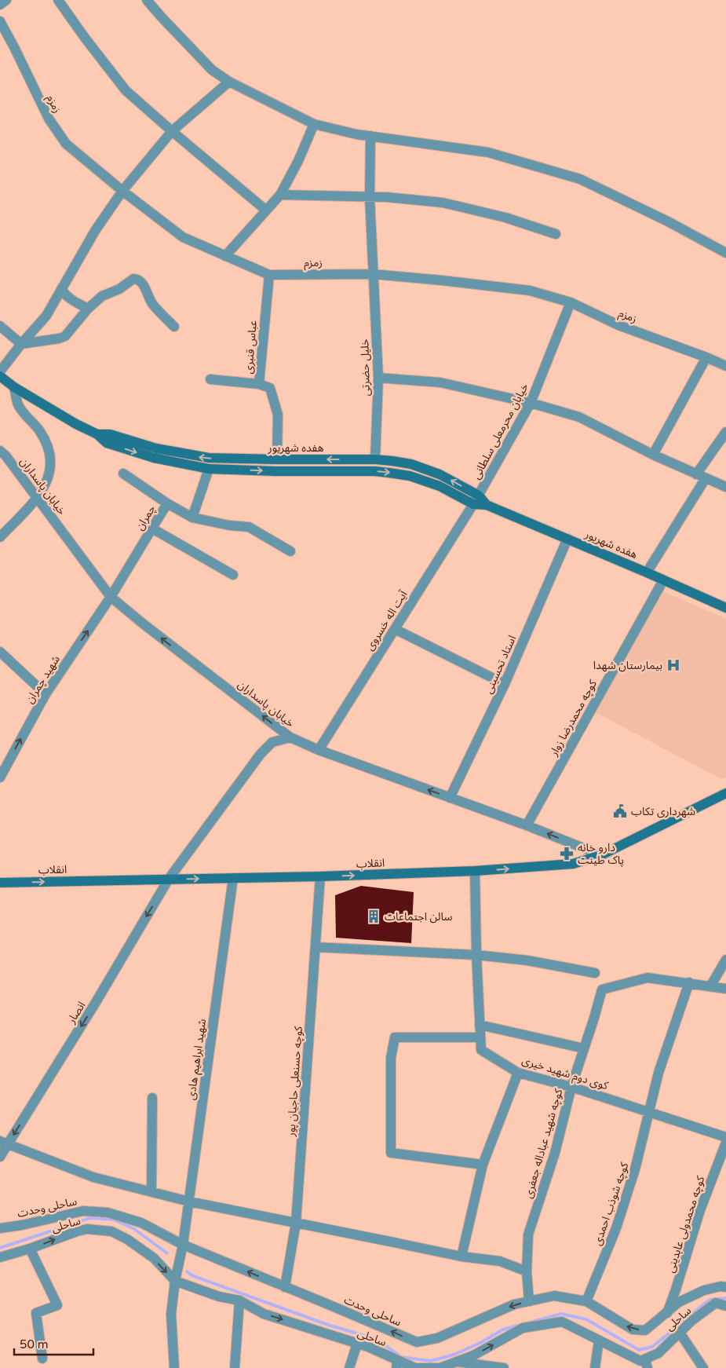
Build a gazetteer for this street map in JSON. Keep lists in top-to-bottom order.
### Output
{
  "streets": {
    "main road": ["هفده شهریور", "انقلاب"],
    "street": [
      "زمزم",
      "عباس قنبری",
      "خلیل حضرتی",
      "خیابان محرمعلی سلطانی",
      "خیابان پاسداران",
      "چمران",
      "آیت اله خسروی",
      "استاد تحسینی",
      "شهید چمران",
      "کوچه محمدرضا زوار",
      "انصار",
      "شهید ابراهیم هادی",
      "کوی دوم شهید خیری",
      "کوچه حسنعلی حاجیان پور",
      "کوچه شهید عباداله جعفری",
      "کوچه شوذب احمدی",
      "ساحلی وحدت",
      "ساحلی",
      "کوچه محمدولی عابدینی"
    ]
  },
  "crossings": [
    ["زمزم", "عباس قنبری"],
    ["زمزم", "خلیل حضرتی"],
    ["زمزم", "خیابان محرمعلی سلطانی"],
    ["عباس قنبری", "هفده شهریور"],
    ["خلیل حضرتی", "هفده شهریور"],
    ["خیابان محرمعلی سلطانی", "هفده شهریور"],
    ["خیابان محرمعلی سلطانی", "آیت اله خسروی"],
    ["هفده شهریور", "آیت اله خسروی"],
    ["هفده شهریور", "استاد تحسینی"],
    ["هفده شهریور", "کوچه محمدرضا زوار"],
    ["خیابان پاسداران", "چمران"],
    ["خیابان پاسداران", "آیت اله خسروی"],
    ["خیابان پاسداران", "استاد تحسینی"],
    ["خیابان پاسداران", "شهید چمران"],
    ["خیابان پاسداران", "کوچه محمدرضا زوار"],
    ["خیابان پاسداران", "انقلاب"],
    ["چمران", "شهید چمران"],
    ["انقلاب", "انصار"],
    ["انقلاب", "شهید ابراهیم هادی"],
    ["انقلاب", "کوی دوم شهید خیری"],
    ["انقلاب", "کوچه حسنعلی حاجیان پور"],
    ["شهید ابراهیم هادی", "ساحلی وحدت"],
    ["شهید ابراهیم هادی", "ساحلی"],
    ["کوی دوم شهید خیری", "کوچه شهید عباداله جعفری"],
    ["کوی دوم شهید خیری", "کوچه شوذب احمدی"],
    ["کوچه حسنعلی حاجیان پور", "ساحلی وحدت"],
    ["کوچه شهید عباداله جعفری", "ساحلی وحدت"],
    ["کوچه شوذب احمدی", "ساحلی وحدت"],
    ["ساحلی وحدت", "کوچه محمدولی عابدینی"]
  ],
  "one_way": [
    "خیابان پاسداران",
    "شهید چمران",
    "انقلاب",
    "انصار"
  ],
  "places": {
    "hospital": ["بیمارستان شهدا"],
    "public building": ["شهرداری تکاب"],
    "pharmacy": ["دارو خانه پاک طینت"],
    "building": ["سالن اجتماعات"]
  },
  "scale_bar": "50 m"
}
